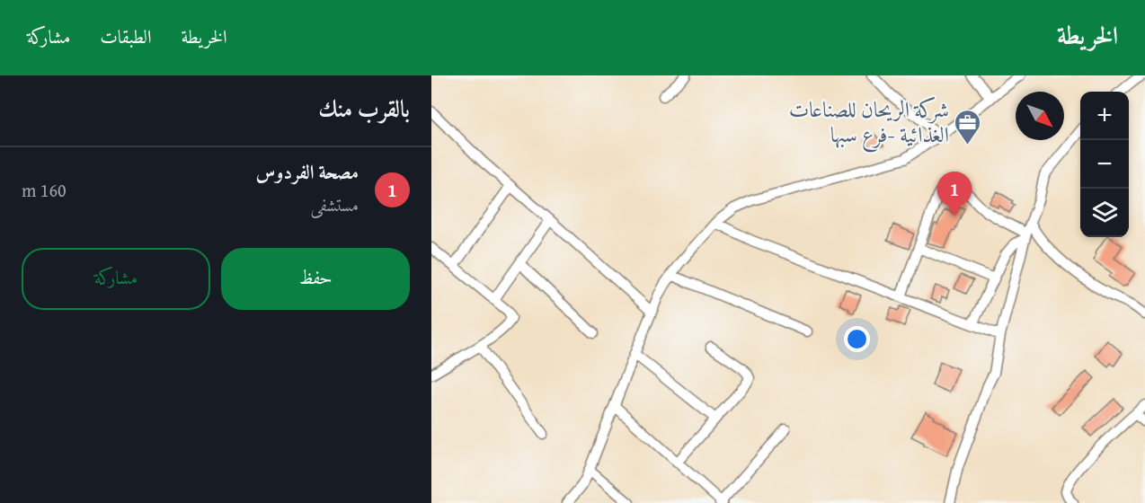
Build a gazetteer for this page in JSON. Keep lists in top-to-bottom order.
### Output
{
  "places": {
    "office": ["شركة الريحان للصناعات الغذائية -فرع سبها"]
  },
  "north": "bottom right",
  "page": {
    "header": "الخريطة",
    "nav": ["الخريطة", "الطبقات", "مشاركة"],
    "heading": "بالقرب منك",
    "map_buttons": ["+", "−"],
    "list": [
      {
        "mark": "1",
        "name": "مصحة الفردوس",
        "note": "مستشفى",
        "value": "160 m"
      }
    ],
    "pins": "1",
    "buttons": ["حفظ", "مشاركة"]
  }
}
